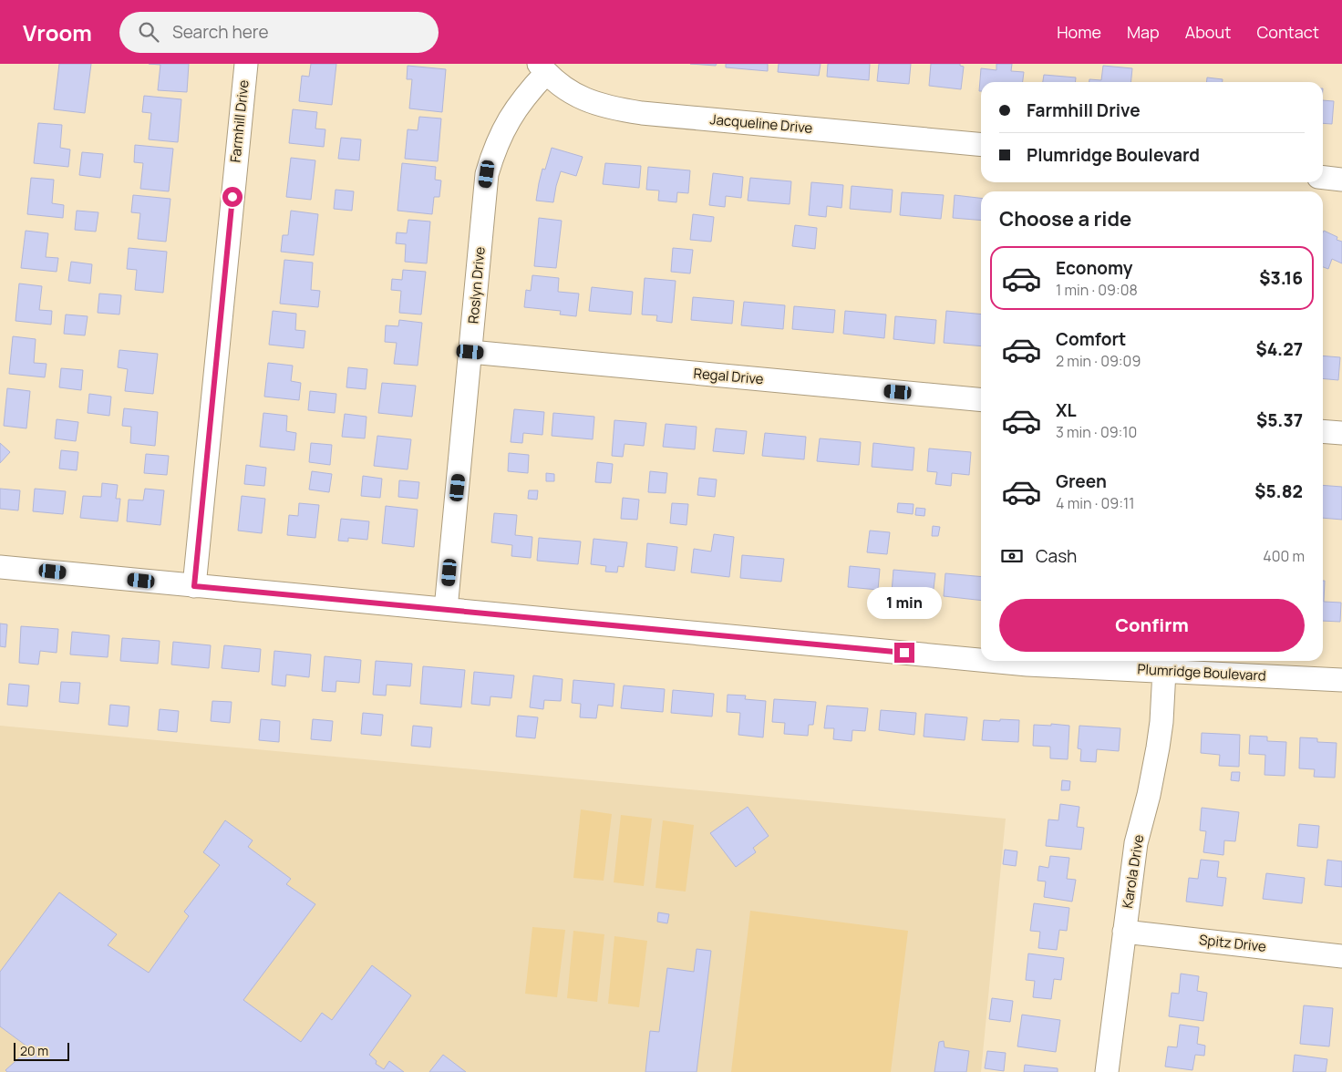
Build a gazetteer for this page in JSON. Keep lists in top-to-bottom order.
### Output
{
  "streets": {
    "street": [
      "Farmhill Drive",
      "Jacqueline Drive",
      "Roslyn Drive",
      "Regal Drive",
      "Plumridge Boulevard",
      "Karola Drive",
      "Spitz Drive"
    ]
  },
  "crossings": [
    ["Farmhill Drive", "Plumridge Boulevard"],
    ["Jacqueline Drive", "Roslyn Drive"],
    ["Roslyn Drive", "Regal Drive"],
    ["Roslyn Drive", "Plumridge Boulevard"],
    ["Plumridge Boulevard", "Karola Drive"],
    ["Karola Drive", "Spitz Drive"]
  ],
  "scale_bar": "20 m",
  "page": {
    "header": "Vroom",
    "search": "Search here",
    "nav": [
      "Home",
      "Map",
      "About",
      "Contact"
    ],
    "banner": ["Farmhill Drive", "Plumridge Boulevard"],
    "heading": "Choose a ride",
    "list": [
      {
        "name": "Economy",
        "note": "1 min · 09:08",
        "value": "$3.16"
      },
      {
        "name": "Comfort",
        "note": "2 min · 09:09",
        "value": "$4.27"
      },
      {
        "name": "XL",
        "note": "3 min · 09:10",
        "value": "$5.37"
      },
      {
        "name": "Green",
        "note": "4 min · 09:11",
        "value": "$5.82"
      }
    ],
    "pay": ["Cash", "400 m"],
    "bubble": "1 min",
    "buttons": "Confirm",
    "scale": "20 m"
  }
}
